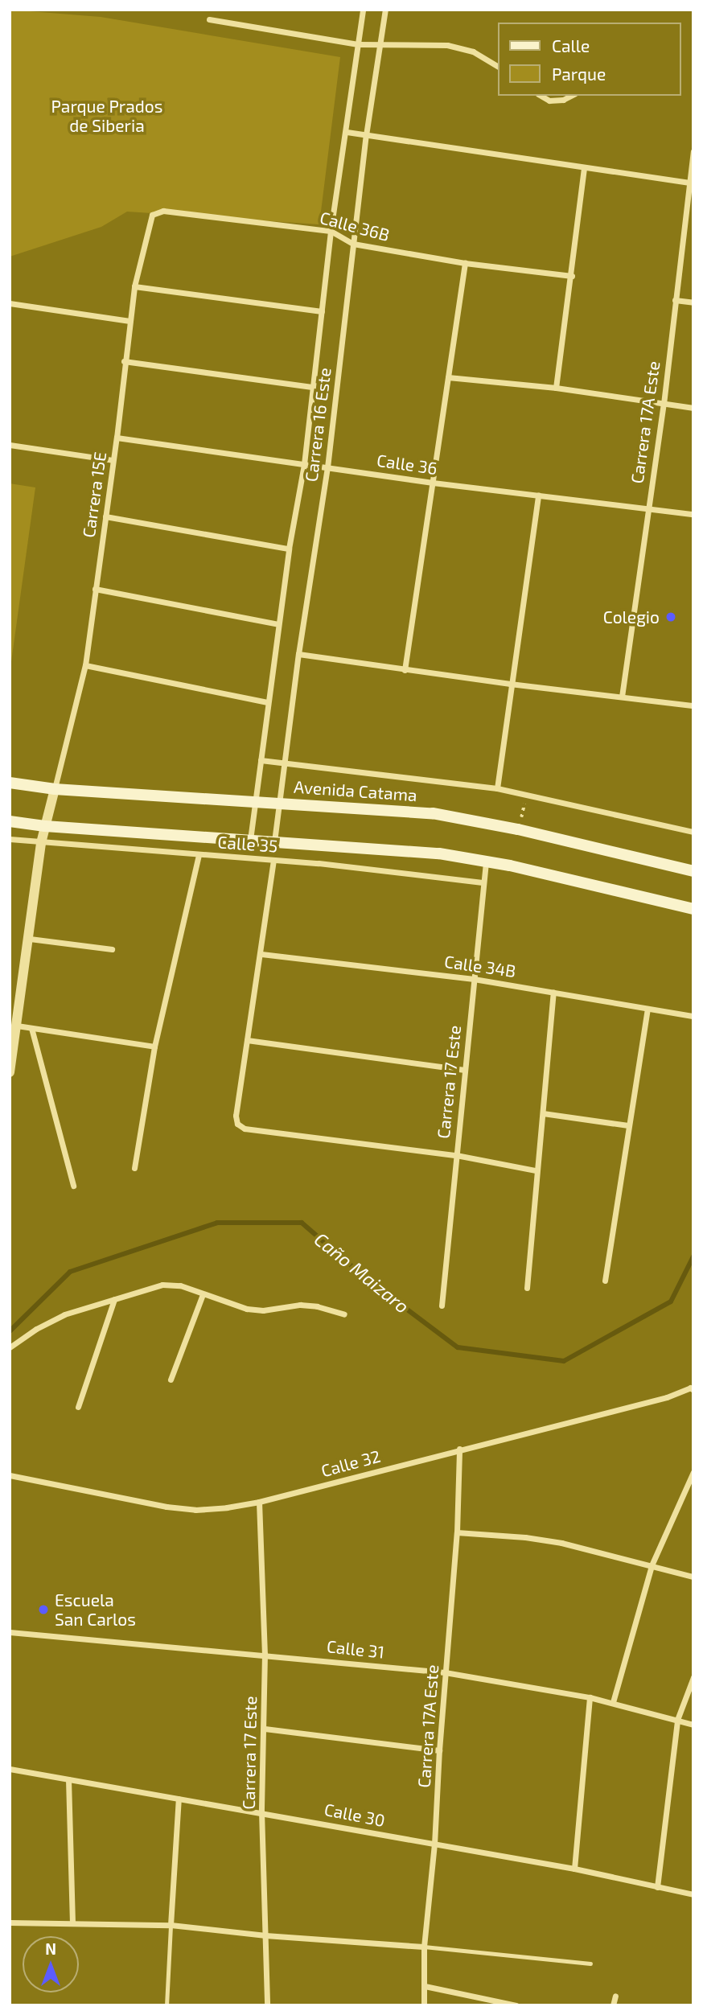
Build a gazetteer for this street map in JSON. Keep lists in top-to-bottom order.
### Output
{
  "streets": {
    "main road": ["Avenida Catama"],
    "street": [
      "Calle 36B",
      "Carrera 17A Este",
      "Carrera 16 Este",
      "Calle 36",
      "Carrera 15E",
      "Calle 35",
      "Calle 34B",
      "Carrera 17 Este",
      "Calle 32",
      "Calle 31",
      "Calle 30"
    ]
  },
  "crossings": [
    ["Calle 36B", "Carrera 16 Este"],
    ["Calle 36B", "Carrera 15E"],
    ["Carrera 17A Este", "Calle 36"],
    ["Carrera 17A Este", "Calle 32"],
    ["Carrera 17A Este", "Calle 31"],
    ["Carrera 17A Este", "Calle 30"],
    ["Carrera 16 Este", "Calle 36"],
    ["Carrera 16 Este", "Avenida Catama"],
    ["Calle 36", "Carrera 15E"],
    ["Carrera 15E", "Avenida Catama"],
    ["Calle 35", "Carrera 17 Este"],
    ["Calle 34B", "Carrera 17 Este"],
    ["Carrera 17 Este", "Calle 32"],
    ["Carrera 17 Este", "Calle 31"],
    ["Carrera 17 Este", "Calle 30"]
  ],
  "water": ["Caño Maizaro"],
  "parks": ["Parque Prados de Siberia"],
  "places": ["Colegio", "Escuela San Carlos"],
  "legend": ["Calle", "Parque"],
  "north": "top"
}
